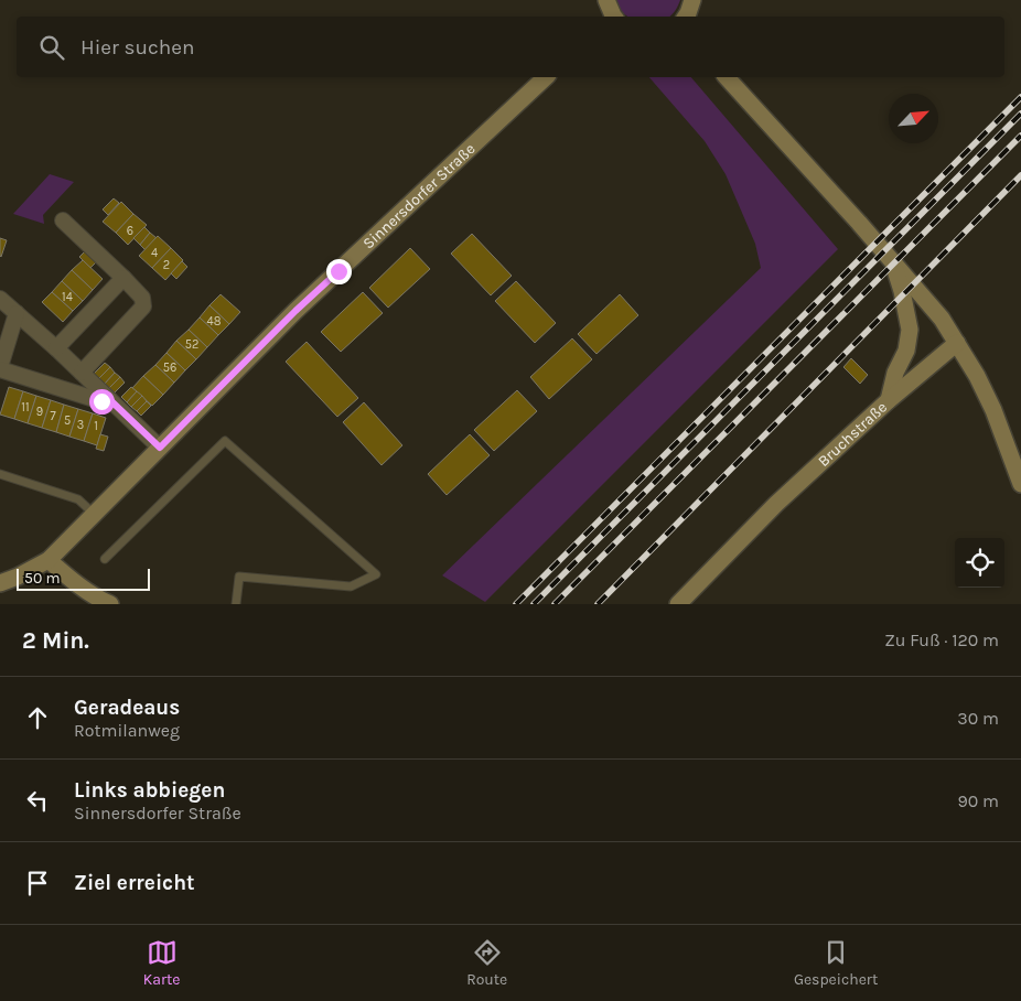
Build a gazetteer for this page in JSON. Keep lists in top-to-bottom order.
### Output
{
  "streets": {
    "main road": ["Sinnersdorfer Straße", "Bruchstraße"]
  },
  "house_numbers": [
    "6",
    "4",
    "2",
    "14",
    "48",
    "52",
    "56",
    "11",
    "9",
    "7",
    "5",
    "3",
    "1"
  ],
  "scale_bar": "50 m",
  "north": "top right",
  "page": {
    "search": "Hier suchen",
    "scale": "50 m",
    "heading": ["2 Min.", "Zu Fuß · 120 m"],
    "list": [
      ["Geradeaus", "Rotmilanweg", "30 m"],
      ["Links abbiegen", "Sinnersdorfer Straße", "90 m"],
      "Ziel erreicht"
    ],
    "nav": ["Karte", "Route", "Gespeichert"]
  }
}
